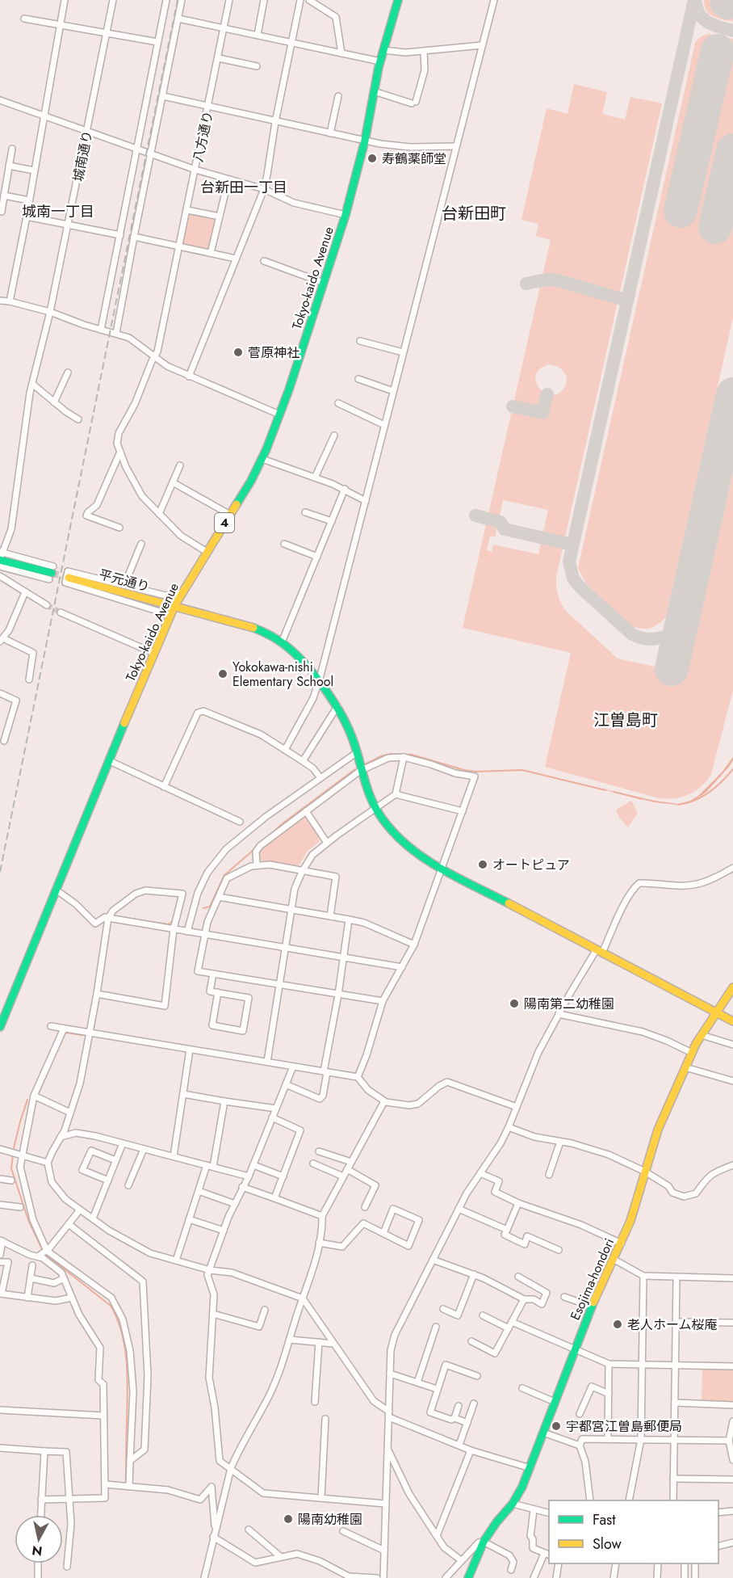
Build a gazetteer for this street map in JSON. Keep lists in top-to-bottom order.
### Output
{
  "streets": {
    "main road": [
      "Tokyo-kaido Avenue",
      "4",
      "平元通り",
      "Esojima-hondori"
    ],
    "street": ["八方通り", "城南通り"]
  },
  "crossings": [
    ["Tokyo-kaido Avenue", "平元通り"],
    ["平元通り", "Esojima-hondori"]
  ],
  "districts": [
    "台新田一丁目",
    "城南一丁目",
    "台新田町",
    "江曽島町"
  ],
  "places": [
    "寿鶴薬師堂",
    "菅原神社",
    "Yokokawa-nishi Elementary School",
    "オートピュア",
    "陽南第二幼稚園",
    "老人ホーム桜庵",
    "宇都宮江曽島郵便局",
    "陽南幼稚園"
  ],
  "legend": ["Fast", "Slow"],
  "north": "bottom"
}
